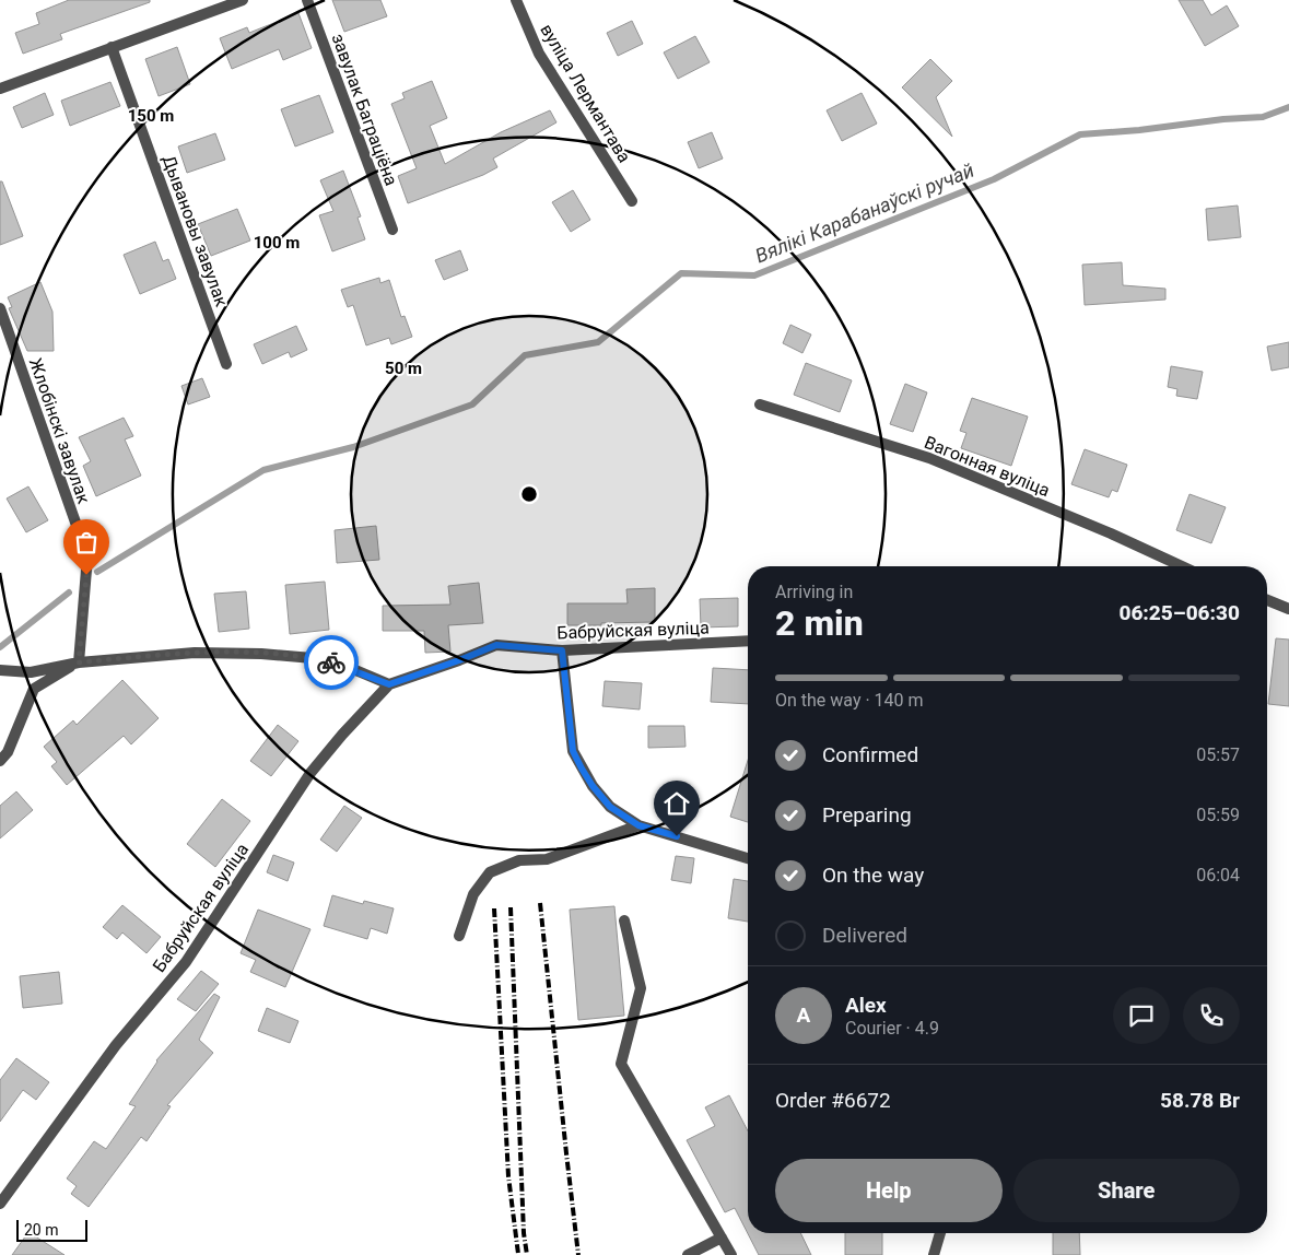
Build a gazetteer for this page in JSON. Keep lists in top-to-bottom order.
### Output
{
  "streets": {
    "street": [
      "вуліца Лермантава",
      "завулак Баграціёна",
      "Дывановы завулак",
      "Жлобінскі завулак",
      "Вагонная вуліца",
      "Бабруйская вуліца"
    ]
  },
  "water": ["Вялікі Карабанаўскі ручай"],
  "scale_bar": "20 m",
  "page": {
    "heading": ["2 min", "Arriving in", "06:25–06:30"],
    "panel": [
      "Alex",
      "Courier · 4.9",
      "Order #6672",
      "58.78 Br"
    ],
    "bar": "On the way · 140 m",
    "list": [
      ["Confirmed", "05:57"],
      ["Preparing", "05:59"],
      ["On the way", "06:04"],
      "Delivered"
    ],
    "round": "A",
    "buttons": ["Help", "Share"],
    "scale": "20 m"
  },
  "rings": ["150 m", "100 m", "50 m"]
}
